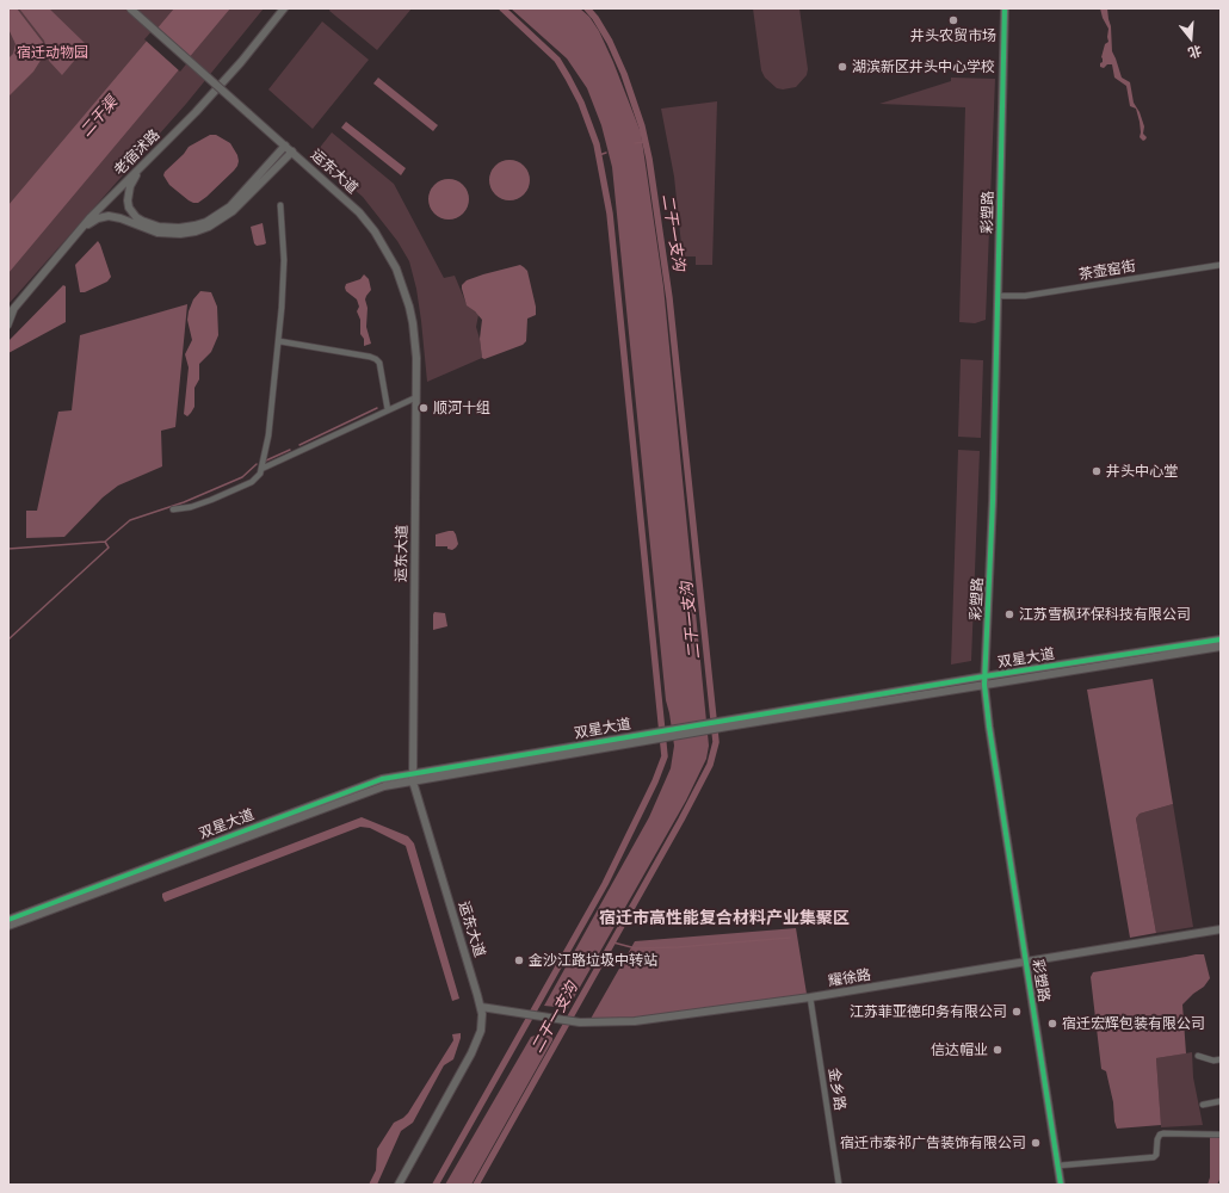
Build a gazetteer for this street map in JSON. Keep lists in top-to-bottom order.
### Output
{
  "streets": {
    "street": [
      "老宿沭路",
      "运东大道",
      "彩塑路",
      "茶壶窑街",
      "双星大道",
      "耀徐路",
      "金乡路"
    ]
  },
  "crossings": [
    ["运东大道", "双星大道"],
    ["运东大道", "耀徐路"],
    ["彩塑路", "茶壶窑街"],
    ["彩塑路", "双星大道"],
    ["彩塑路", "耀徐路"],
    ["耀徐路", "金乡路"]
  ],
  "districts": ["宿迁市高性能复合材料产业集聚区"],
  "water": ["二干渠", "二干一支沟"],
  "parks": ["宿迁动物园"],
  "places": [
    "井头农贸市场",
    "湖滨新区井头中心学校",
    "顺河十组",
    "井头中心堂",
    "江苏雪枫环保科技有限公司",
    "金沙江路垃圾中转站",
    "江苏菲亚德印务有限公司",
    "宿迁宏辉包装有限公司",
    "信达帽业",
    "宿迁市泰祁广告装饰有限公司"
  ],
  "north": "bottom"
}
